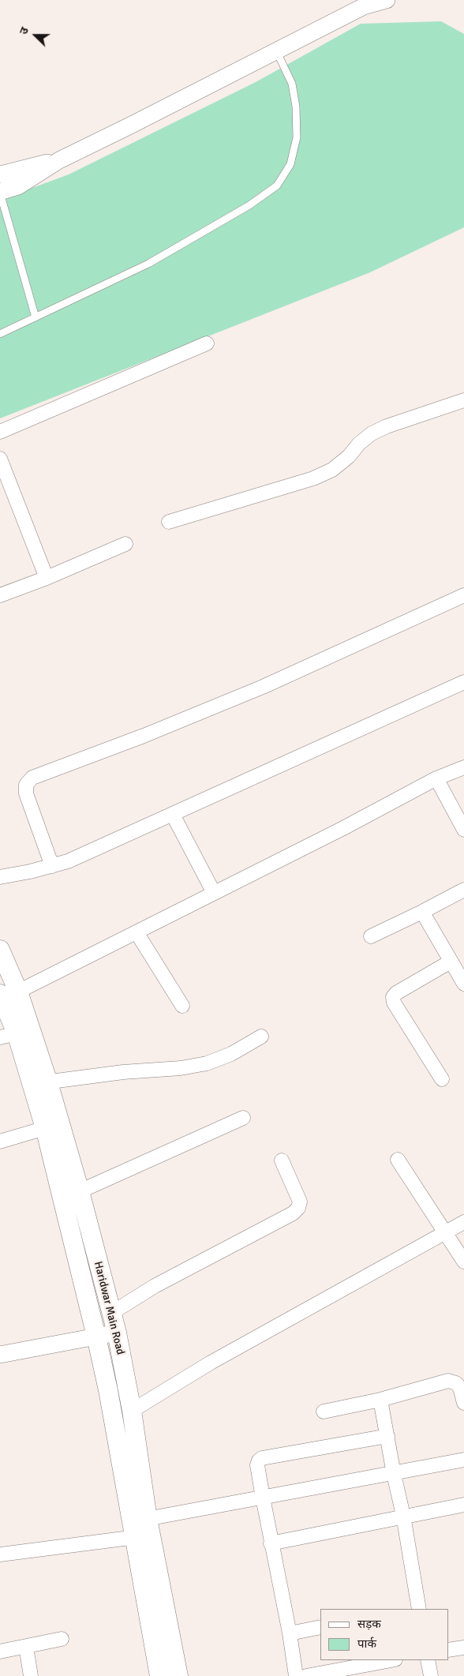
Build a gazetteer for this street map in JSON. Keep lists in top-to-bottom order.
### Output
{
  "streets": {
    "main road": ["Haridwar Main Road"]
  },
  "legend": ["सड़क", "पार्क"],
  "north": "left"
}
